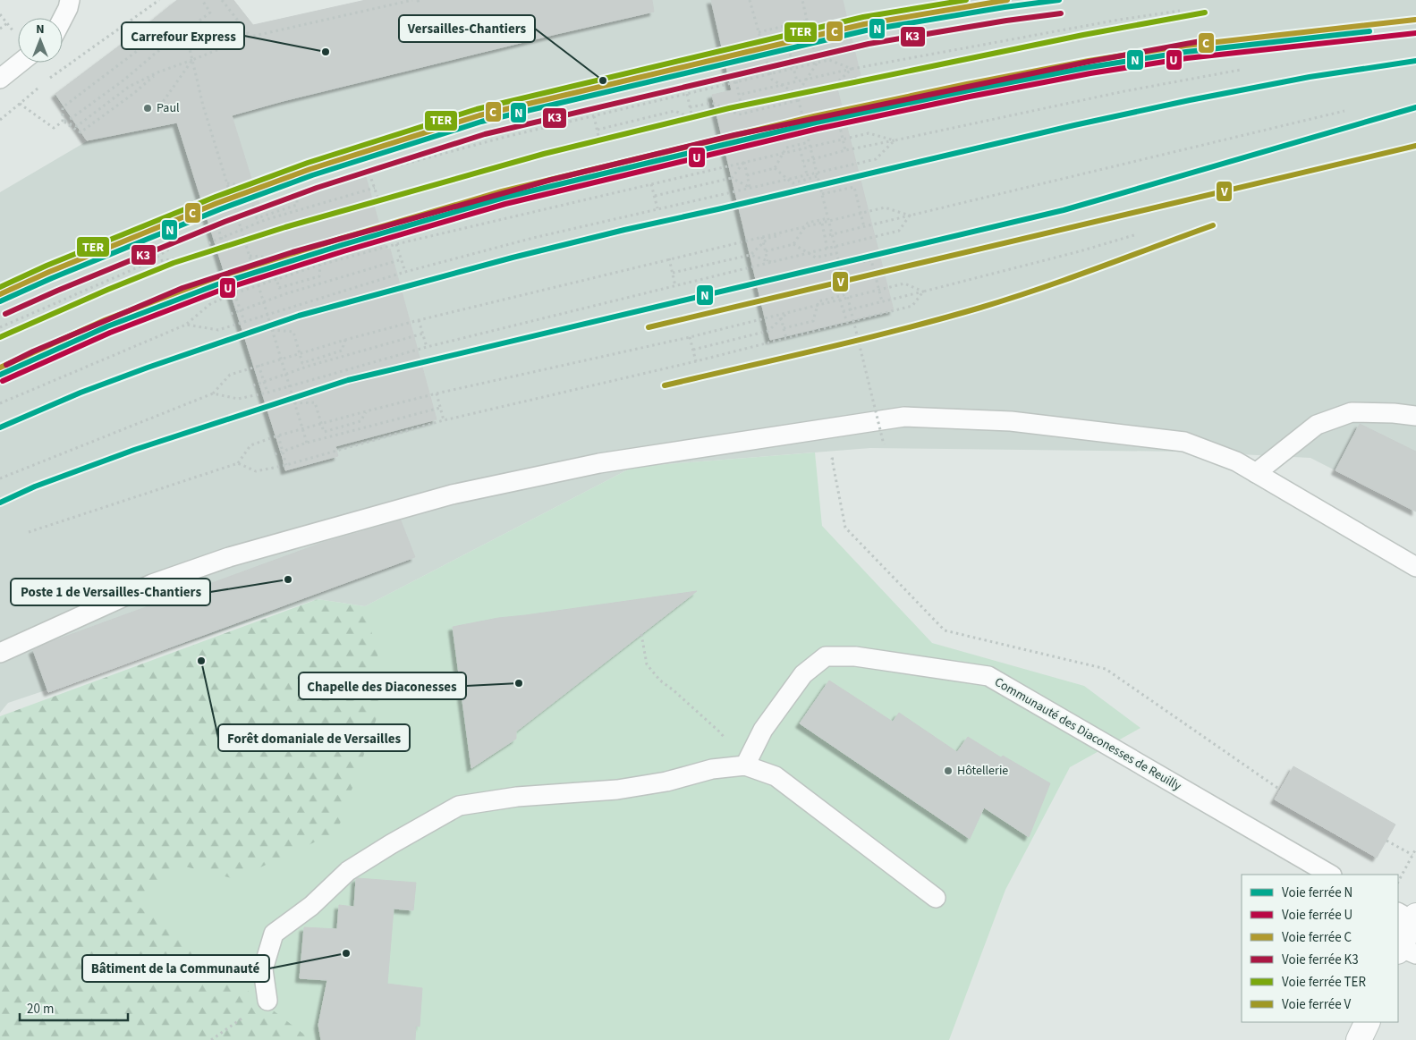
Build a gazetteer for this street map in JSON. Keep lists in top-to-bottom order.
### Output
{
  "streets": {
    "lane": ["Communauté des Diaconesses de Reuilly"]
  },
  "places": [
    "Carrefour Express",
    "Versailles-Chantiers",
    "Paul",
    "Poste 1 de Versailles-Chantiers",
    "Forêt domaniale de Versailles",
    "Chapelle des Diaconesses",
    "Hôtellerie",
    "Bâtiment de la Communauté"
  ],
  "lines": [
    "rail line N",
    "rail line C",
    "rail line TER",
    "rail line K3",
    "rail line U",
    "rail line V"
  ],
  "legend": [
    "Voie ferrée N",
    "Voie ferrée U",
    "Voie ferrée C",
    "Voie ferrée K3",
    "Voie ferrée TER",
    "Voie ferrée V"
  ],
  "scale_bar": "20 m",
  "north": "top"
}
